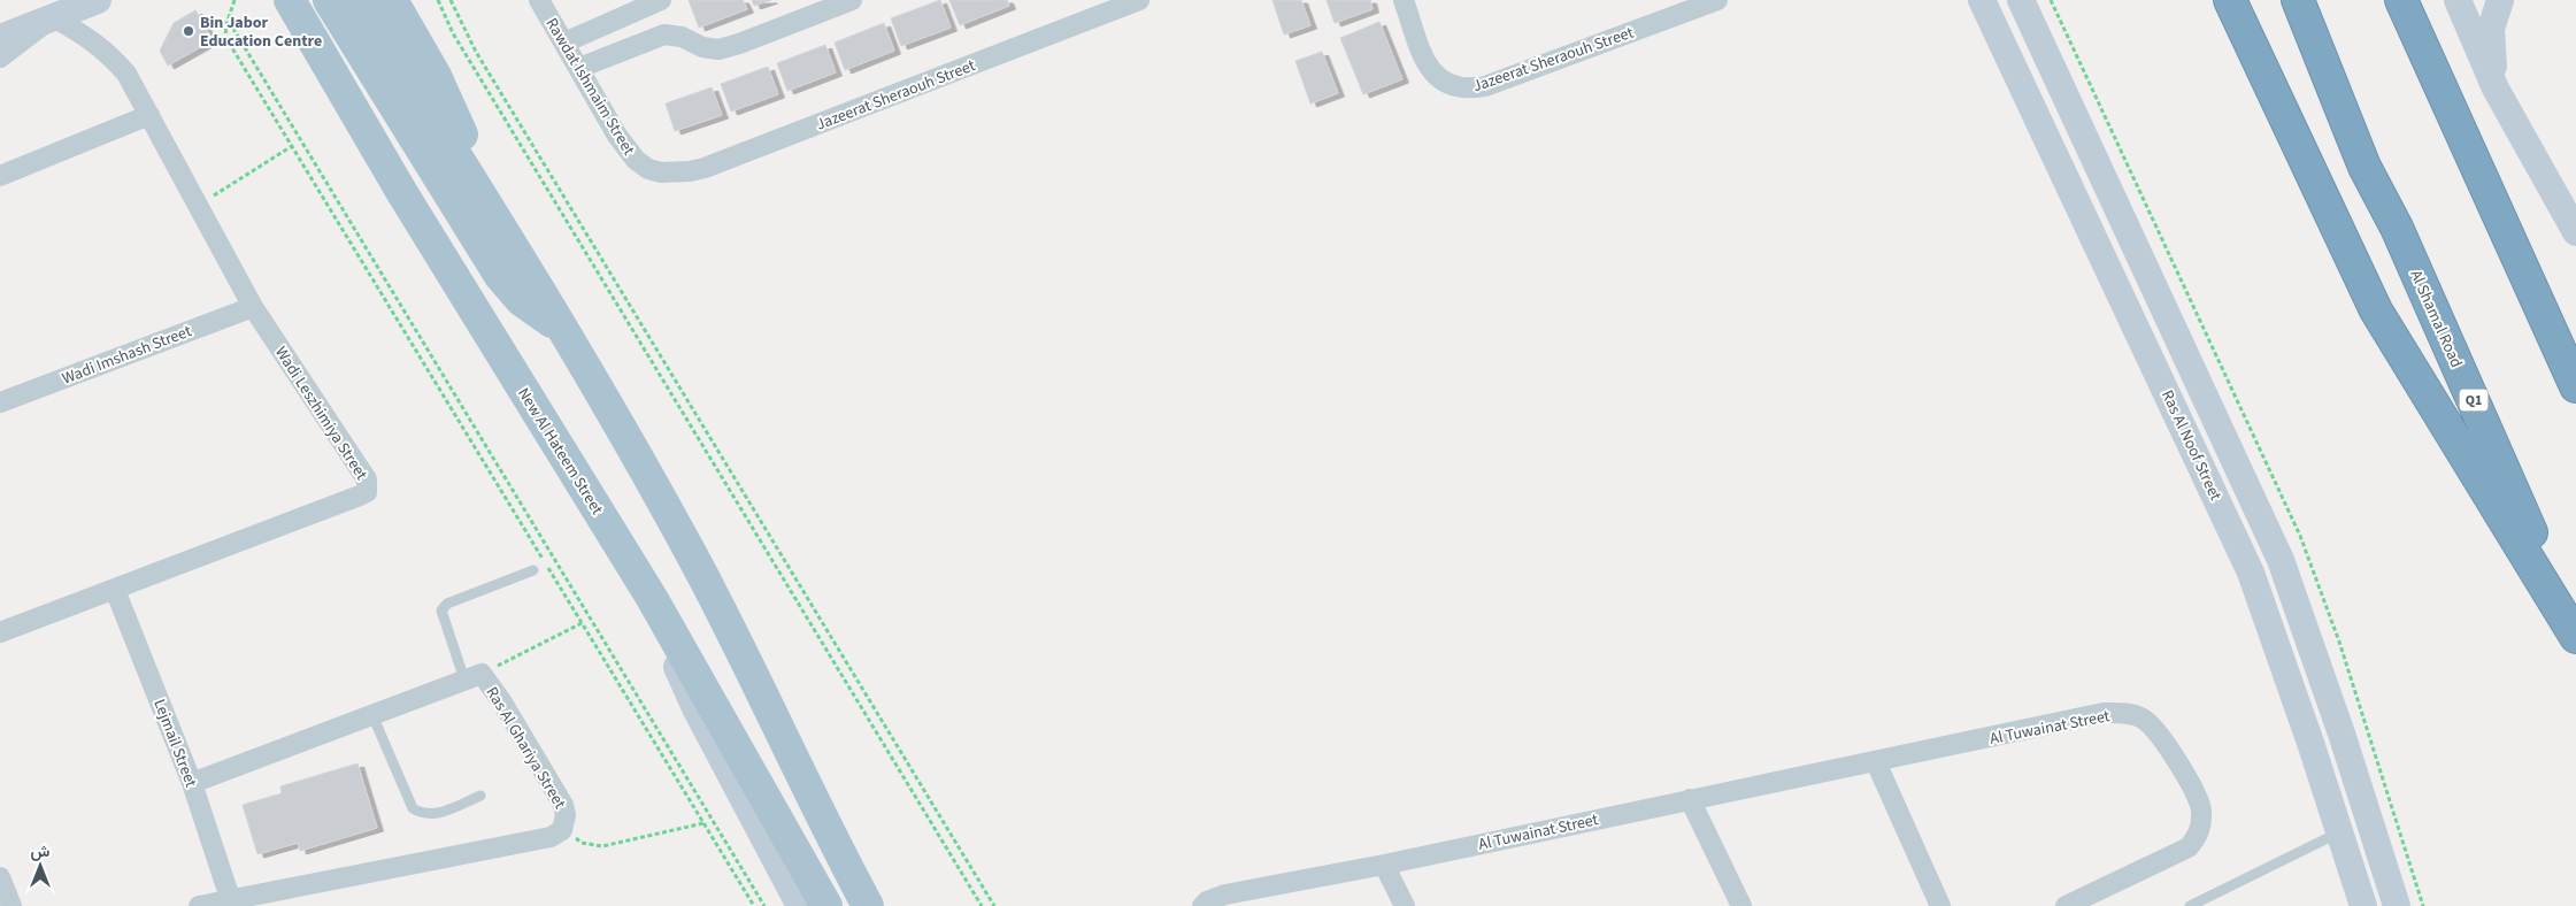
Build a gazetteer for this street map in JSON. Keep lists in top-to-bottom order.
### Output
{
  "streets": {
    "highway": ["Al Shamal Road", "Q1"],
    "main road": ["New Al Hateem Street"],
    "street": [
      "Jazeerat Sheraouh Street",
      "Rawdat Ishmaim Street",
      "Wadi Imshash Street",
      "Wadi Leszhimiya Street",
      "Ras Al Noof Street",
      "Al Tuwainat Street",
      "Lejmail Street",
      "Ras Al Ghariya Street"
    ]
  },
  "crossings": [
    ["Jazeerat Sheraouh Street", "Rawdat Ishmaim Street"],
    ["Wadi Imshash Street", "Wadi Leszhimiya Street"],
    ["Wadi Leszhimiya Street", "Lejmail Street"],
    ["Lejmail Street", "Ras Al Ghariya Street"]
  ],
  "places": ["Bin Jabor Education Centre"],
  "north": "top"
}
